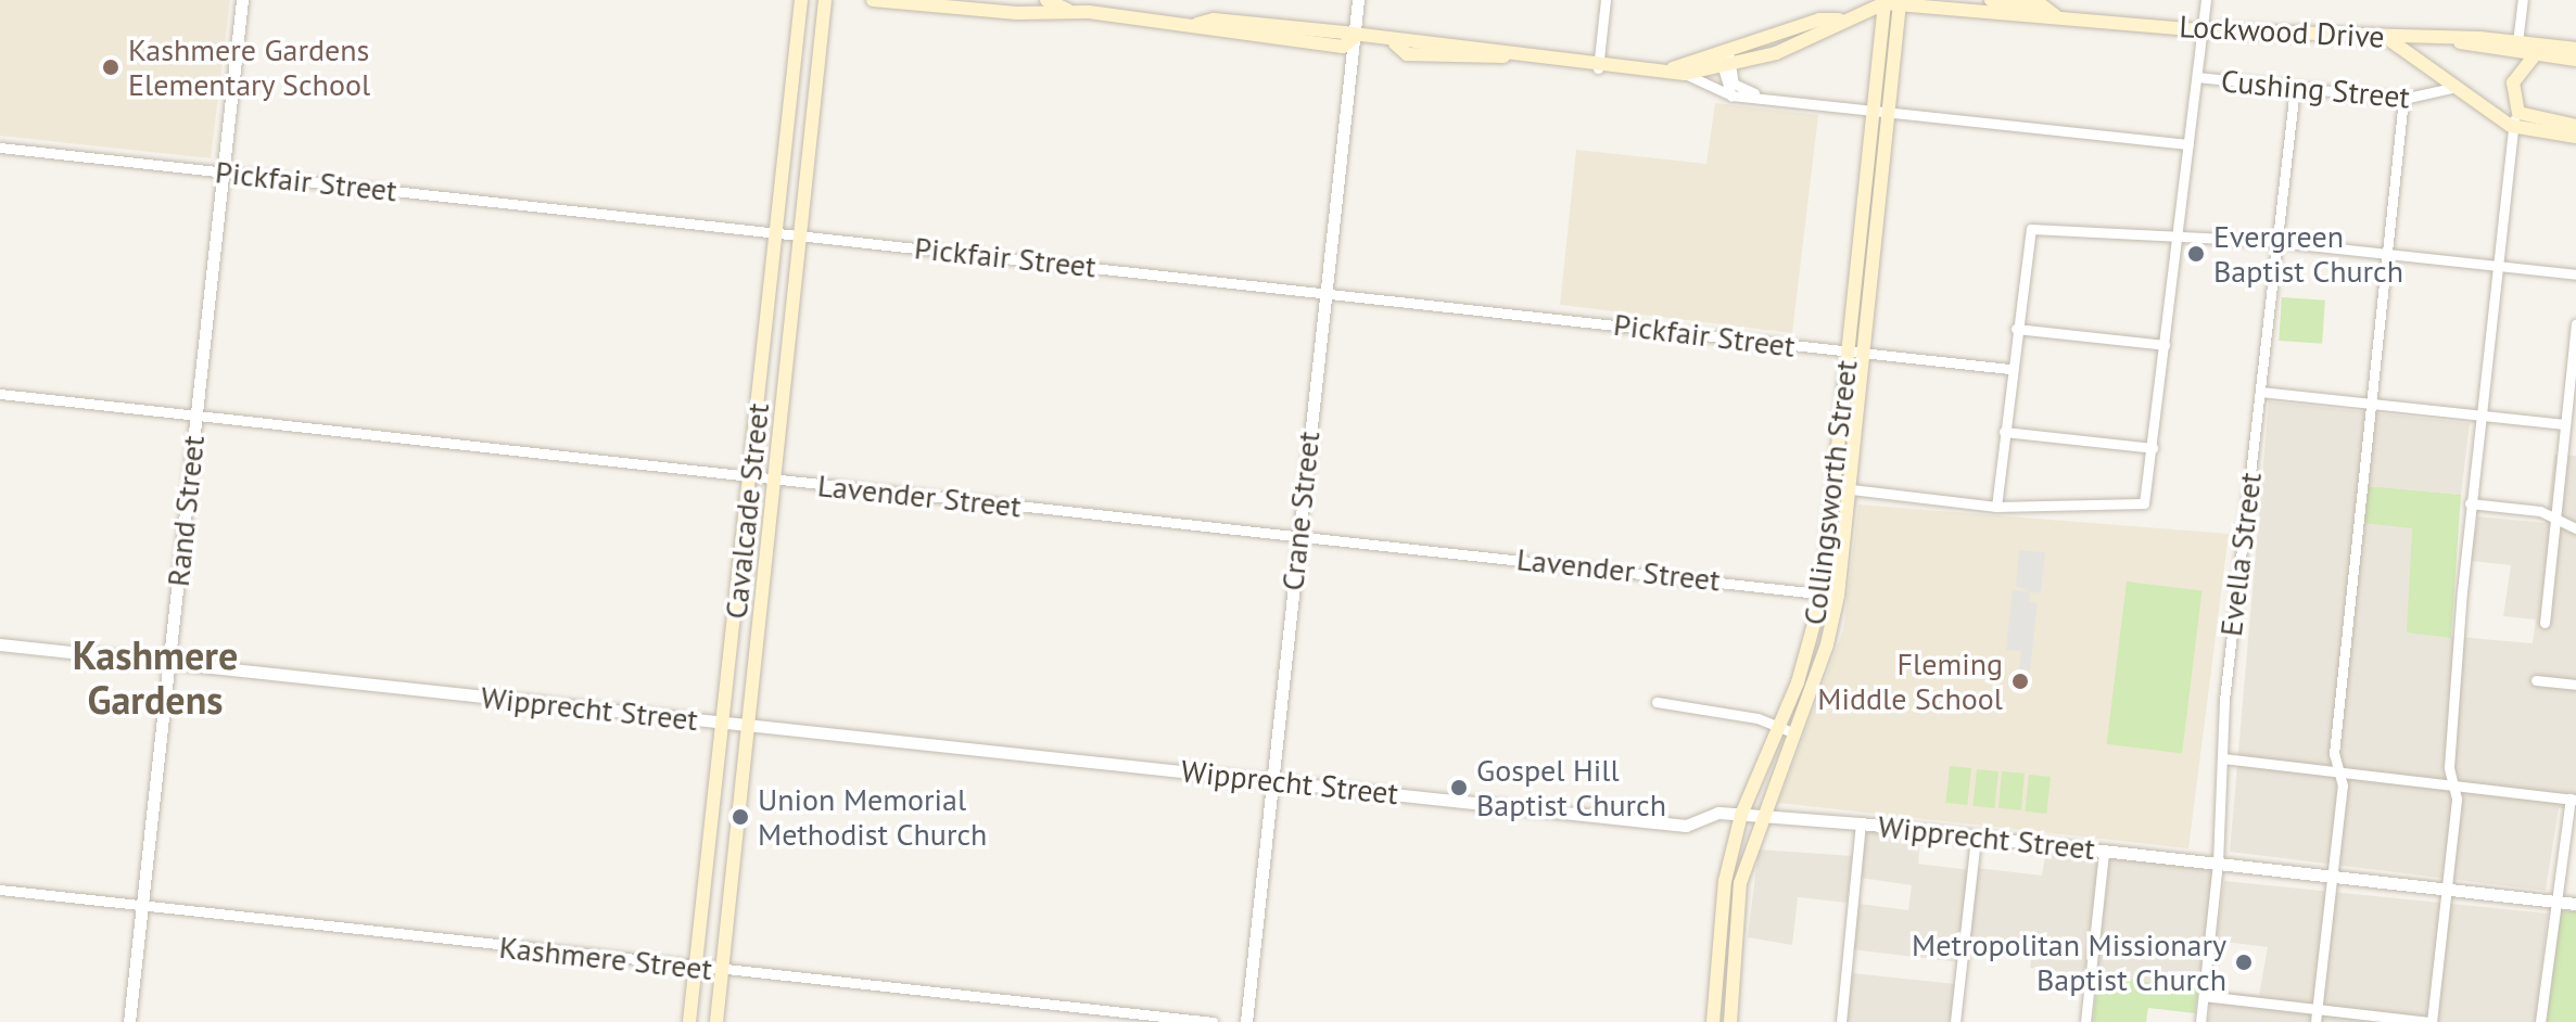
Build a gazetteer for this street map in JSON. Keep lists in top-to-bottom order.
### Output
{
  "streets": {
    "main road": [
      "Lockwood Drive",
      "Cushing Street",
      "Collingsworth Street",
      "Cavalcade Street"
    ],
    "street": [
      "Pickfair Street",
      "Lavender Street",
      "Rand Street",
      "Crane Street",
      "Evella Street",
      "Wipprecht Street",
      "Kashmere Street"
    ]
  },
  "crossings": [
    ["Lockwood Drive", "Collingsworth Street"],
    ["Lockwood Drive", "Crane Street"],
    ["Cushing Street", "Evella Street"],
    ["Pickfair Street", "Collingsworth Street"],
    ["Pickfair Street", "Rand Street"],
    ["Pickfair Street", "Cavalcade Street"],
    ["Pickfair Street", "Crane Street"],
    ["Collingsworth Street", "Lavender Street"],
    ["Collingsworth Street", "Wipprecht Street"],
    ["Lavender Street", "Rand Street"],
    ["Lavender Street", "Cavalcade Street"],
    ["Lavender Street", "Crane Street"],
    ["Rand Street", "Wipprecht Street"],
    ["Rand Street", "Kashmere Street"],
    ["Cavalcade Street", "Wipprecht Street"],
    ["Cavalcade Street", "Kashmere Street"],
    ["Crane Street", "Wipprecht Street"],
    ["Evella Street", "Wipprecht Street"]
  ],
  "districts": ["Kashmere Gardens"],
  "places": [
    "Kashmere Gardens Elementary School",
    "Evergreen Baptist Church",
    "Fleming Middle School",
    "Gospel Hill Baptist Church",
    "Union Memorial Methodist Church",
    "Metropolitan Missionary Baptist Church"
  ]
}
